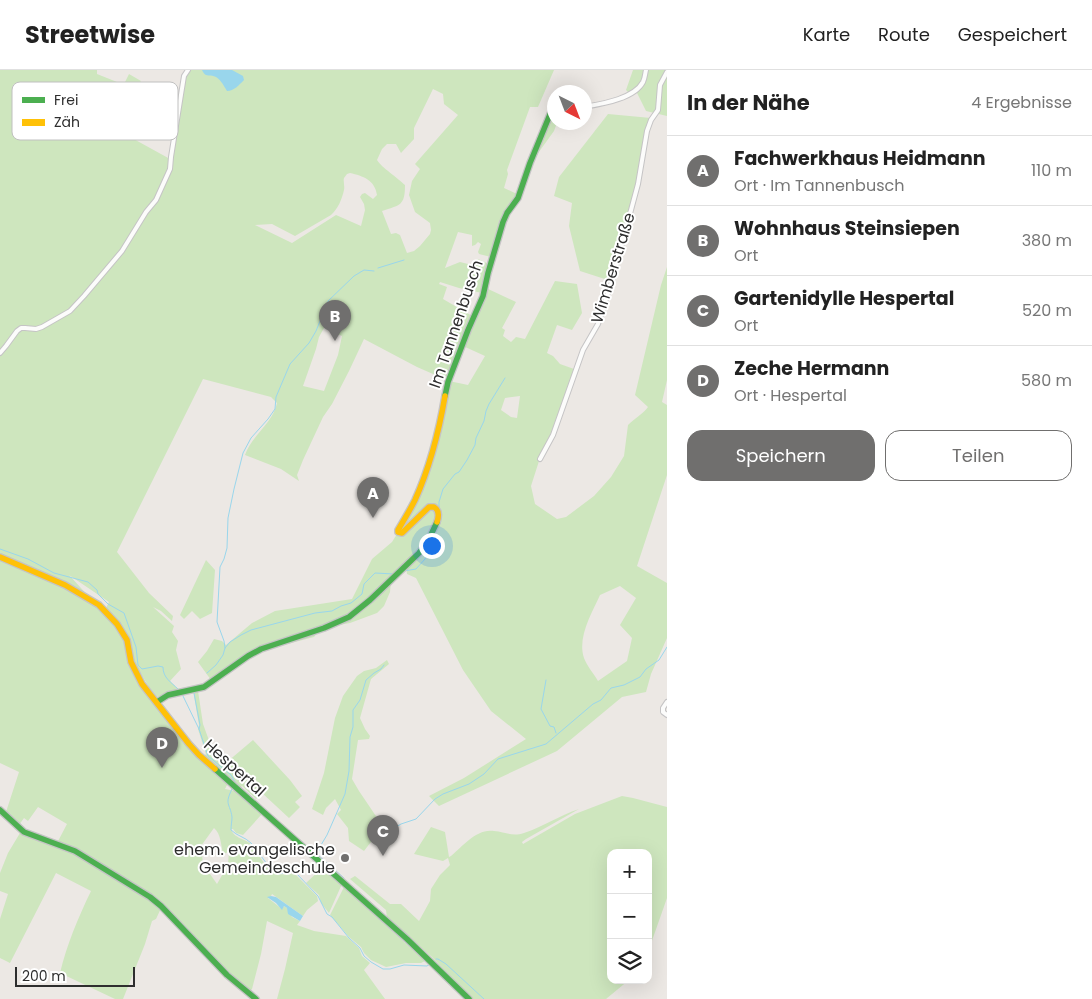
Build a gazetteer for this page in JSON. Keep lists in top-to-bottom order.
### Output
{
  "streets": {
    "street": ["Wimberstraße", "Im Tannenbusch", "Hespertal"]
  },
  "crossings": [
    ["Im Tannenbusch", "Hespertal"]
  ],
  "places": ["ehem. evangelische Gemeindeschule"],
  "legend": ["Frei", "Zäh"],
  "scale_bar": "200 m",
  "north": "bottom right",
  "page": {
    "header": "Streetwise",
    "nav": ["Karte", "Route", "Gespeichert"],
    "heading": ["In der Nähe", "4 Ergebnisse"],
    "list": [
      {
        "mark": "A",
        "name": "Fachwerkhaus Heidmann",
        "note": "Ort · Im Tannenbusch",
        "value": "110 m"
      },
      {
        "mark": "B",
        "name": "Wohnhaus Steinsiepen",
        "note": "Ort",
        "value": "380 m"
      },
      {
        "mark": "C",
        "name": "Gartenidylle Hespertal",
        "note": "Ort",
        "value": "520 m"
      },
      {
        "mark": "D",
        "name": "Zeche Hermann",
        "note": "Ort · Hespertal",
        "value": "580 m"
      }
    ],
    "pins": [
      "B",
      "A",
      "D",
      "C"
    ],
    "buttons": ["Speichern", "Teilen"],
    "map_buttons": ["+", "−"],
    "scale": "200 m"
  }
}
